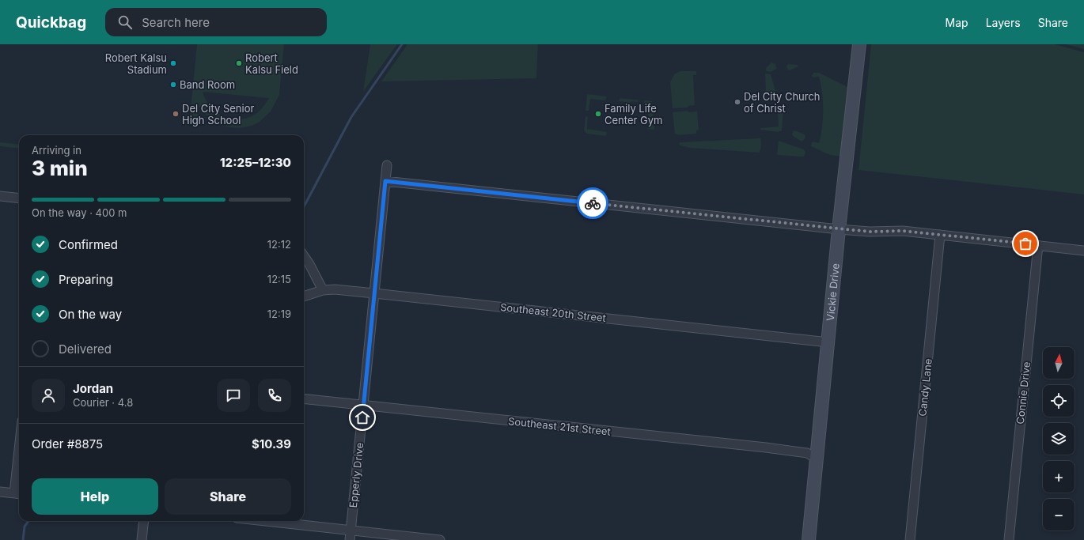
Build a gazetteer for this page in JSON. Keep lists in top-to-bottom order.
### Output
{
  "streets": {
    "street": [
      "Vickie Drive",
      "Southeast 20th Street",
      "Candy Lane",
      "Connie Drive",
      "Southeast 21st Street",
      "Epperly Drive"
    ]
  },
  "crossings": [
    ["Vickie Drive", "Southeast 20th Street"],
    ["Vickie Drive", "Southeast 21st Street"],
    ["Southeast 20th Street", "Epperly Drive"],
    ["Southeast 21st Street", "Epperly Drive"]
  ],
  "places": [
    "Robert Kalsu Stadium",
    "Robert Kalsu Field",
    "Band Room",
    "Del City Church of Christ",
    "Del City Senior High School",
    "Family Life Center Gym"
  ],
  "north": "top",
  "page": {
    "header": "Quickbag",
    "search": "Search here",
    "nav": ["Map", "Layers", "Share"],
    "heading": ["3 min", "Arriving in", "12:25–12:30"],
    "panel": [
      "Jordan",
      "Courier · 4.8",
      "Order #8875",
      "$10.39"
    ],
    "bar": "On the way · 400 m",
    "list": [
      ["Confirmed", "12:12"],
      ["Preparing", "12:15"],
      ["On the way", "12:19"],
      "Delivered"
    ],
    "map_buttons": ["+", "−"],
    "buttons": ["Help", "Share"]
  }
}
